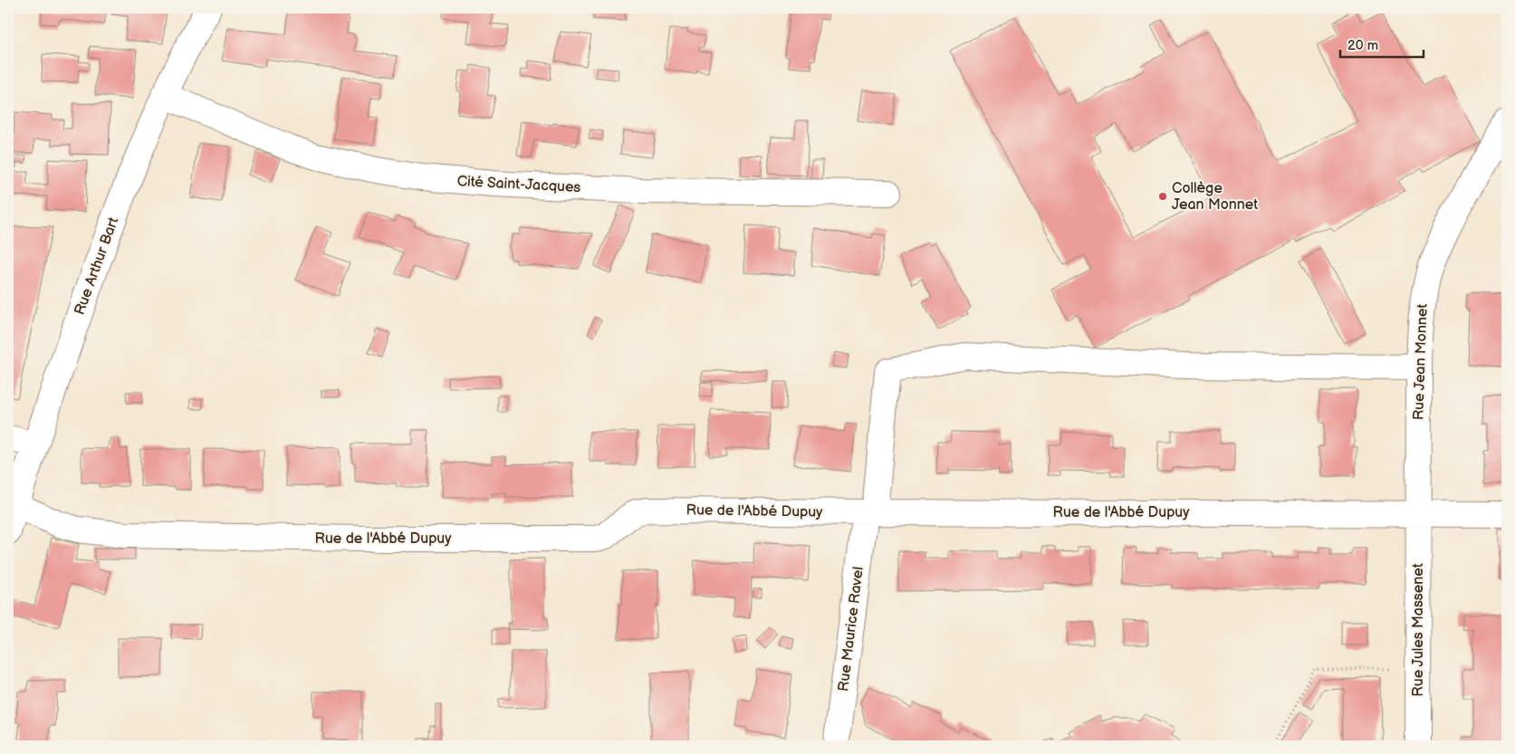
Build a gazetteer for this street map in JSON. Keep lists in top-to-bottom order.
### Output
{
  "streets": {
    "street": [
      "Cité Saint-Jacques",
      "Rue Arthur Bart",
      "Rue Jean Monnet",
      "Rue de l'Abbé Dupuy",
      "Rue Maurice Ravel",
      "Rue Jules Massenet"
    ]
  },
  "crossings": [
    ["Cité Saint-Jacques", "Rue Arthur Bart"],
    ["Rue Arthur Bart", "Rue de l'Abbé Dupuy"],
    ["Rue Jean Monnet", "Rue de l'Abbé Dupuy"],
    ["Rue Jean Monnet", "Rue Maurice Ravel"],
    ["Rue Jean Monnet", "Rue Jules Massenet"],
    ["Rue de l'Abbé Dupuy", "Rue Maurice Ravel"],
    ["Rue de l'Abbé Dupuy", "Rue Jules Massenet"]
  ],
  "places": ["Collège Jean Monnet"],
  "scale_bar": "20 m"
}
